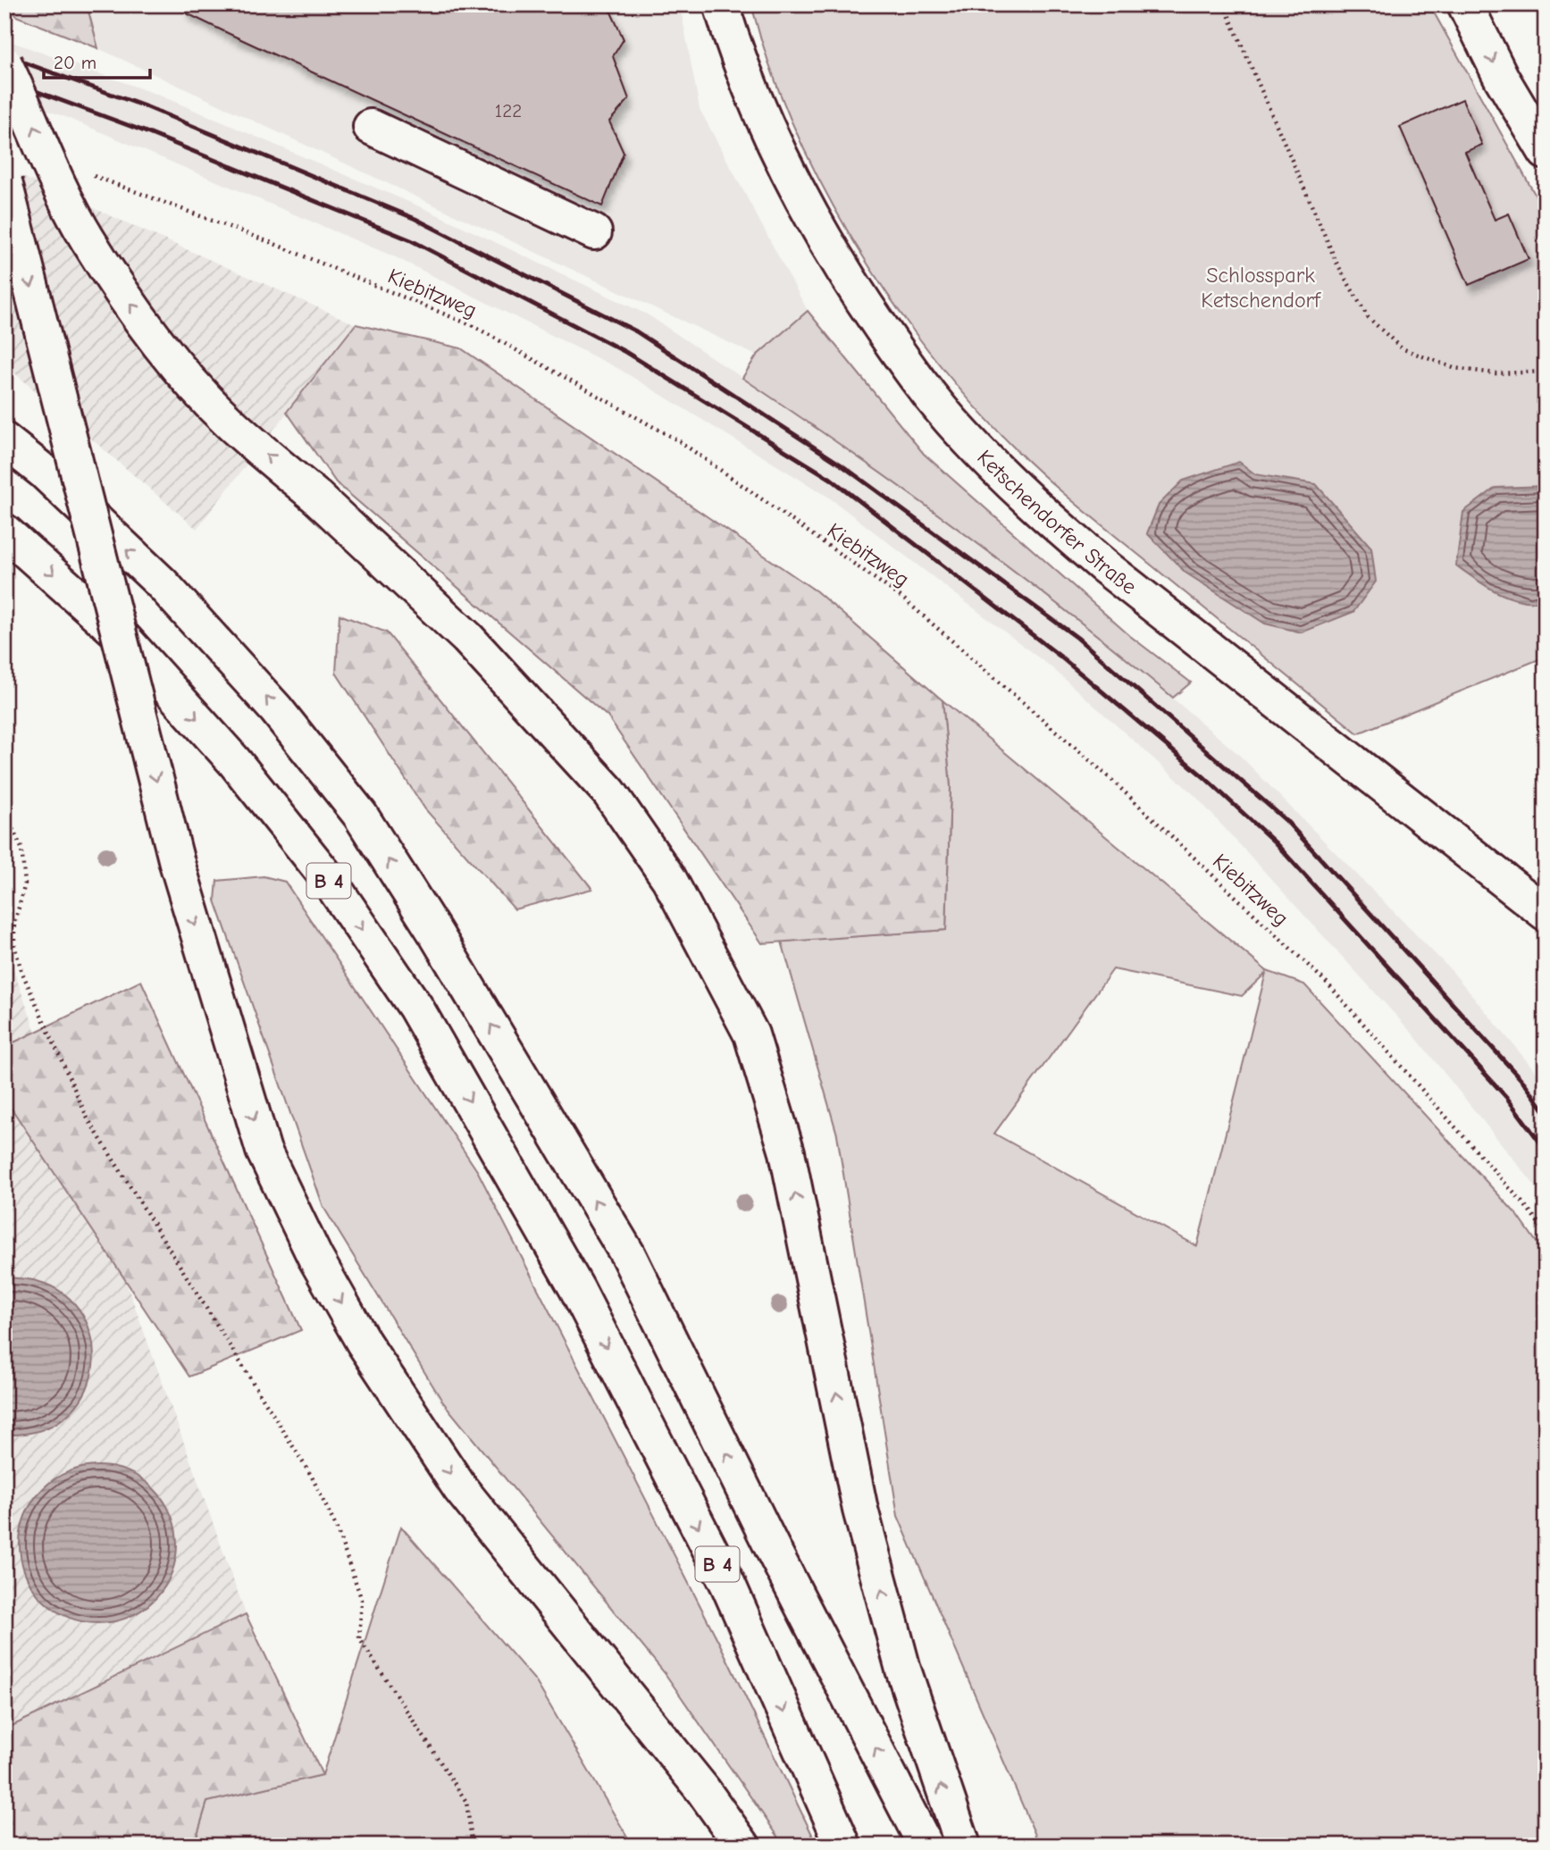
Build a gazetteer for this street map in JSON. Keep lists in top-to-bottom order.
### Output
{
  "streets": {
    "main road": ["Ketschendorfer Straße", "B 4"],
    "path": ["Kiebitzweg"]
  },
  "parks": ["Schlosspark Ketschendorf"],
  "house_numbers": ["122"],
  "scale_bar": "20 m"
}
